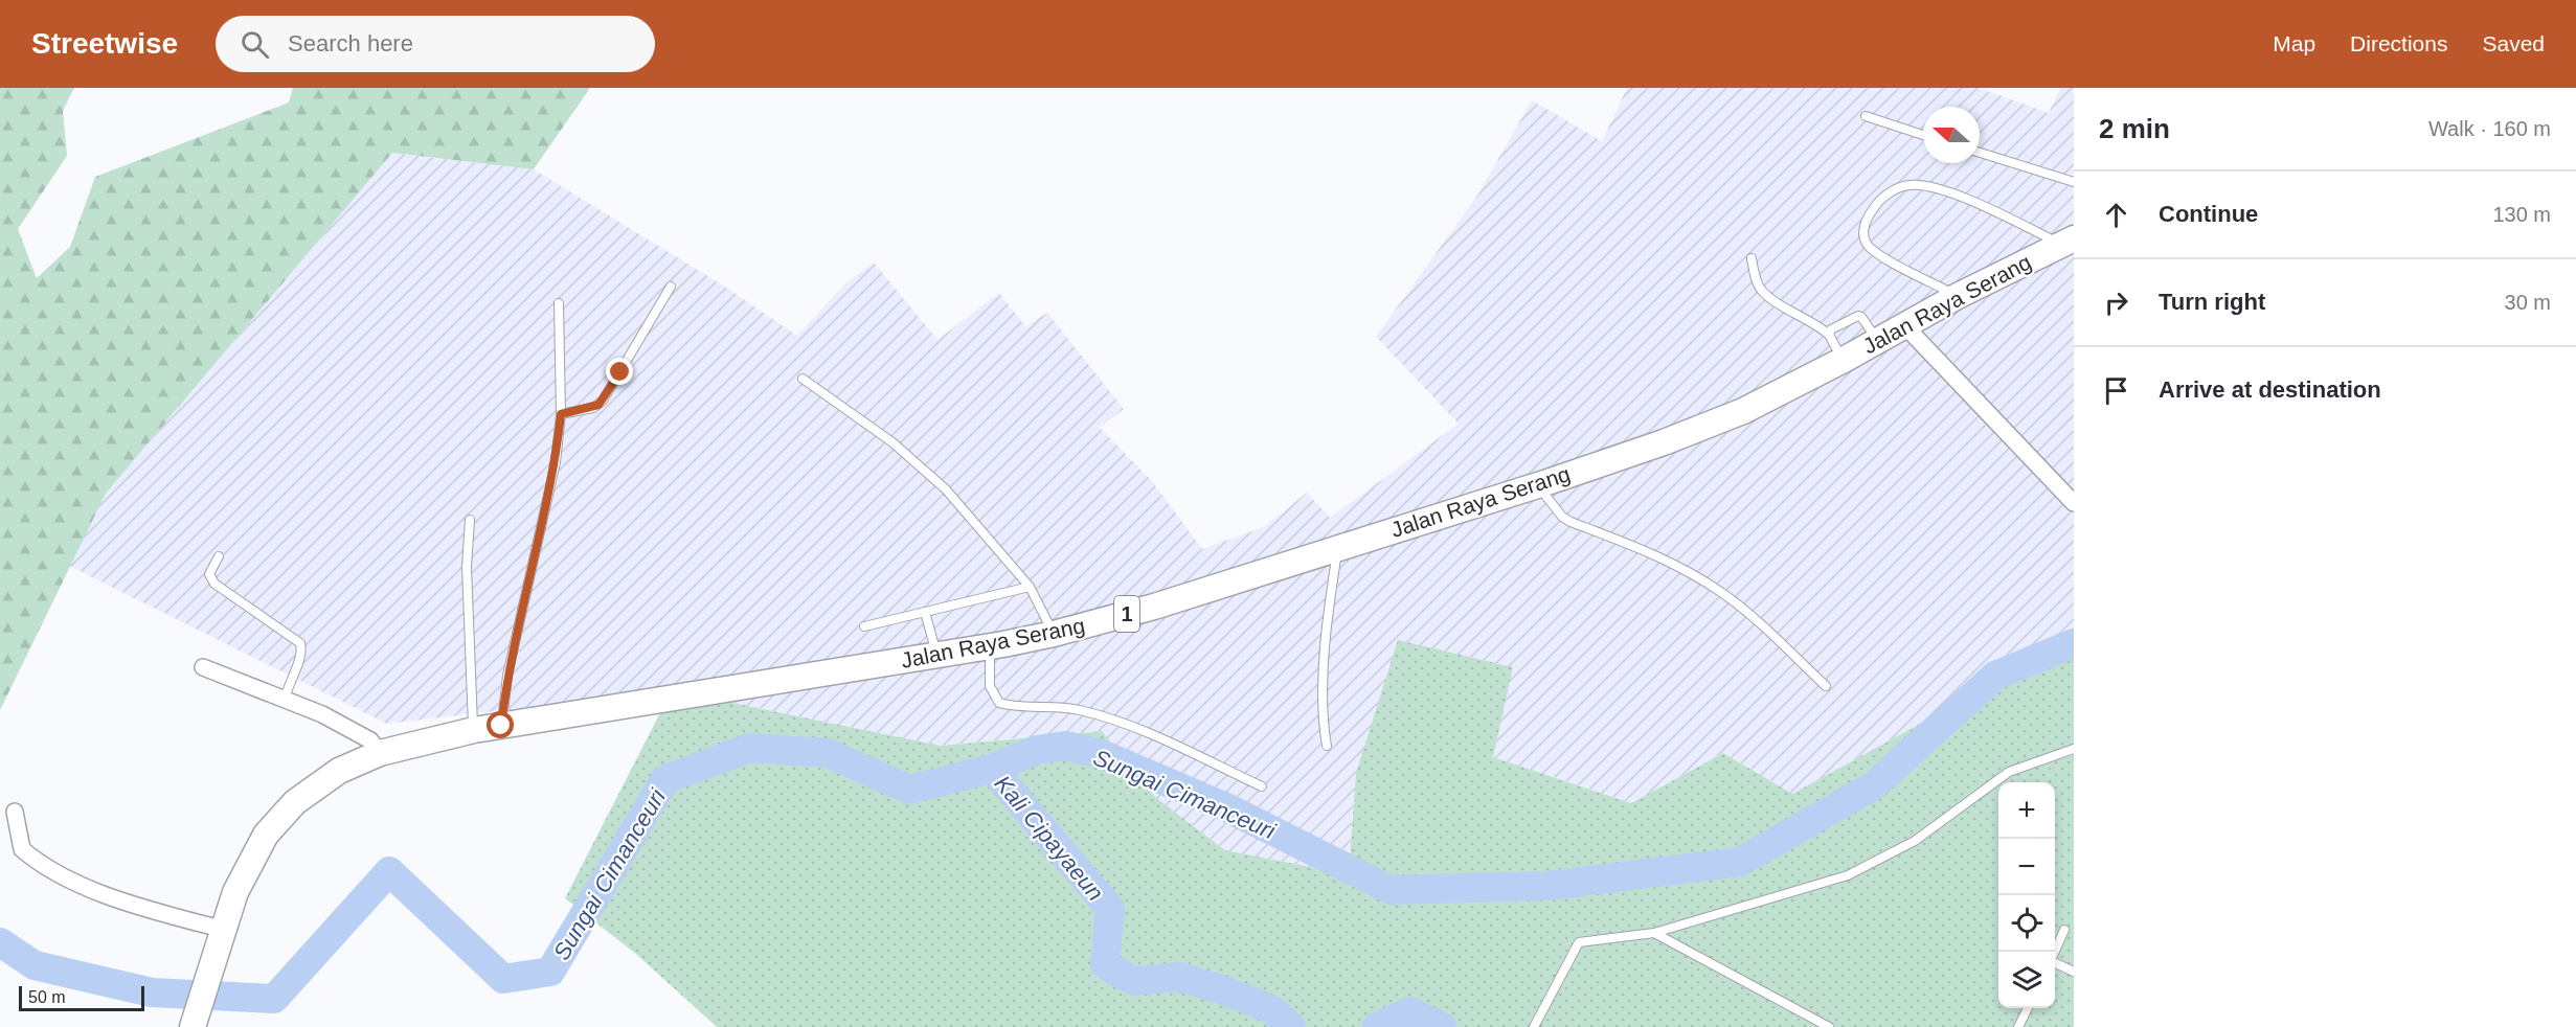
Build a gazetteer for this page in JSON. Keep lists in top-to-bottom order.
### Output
{
  "streets": {
    "highway": ["Jalan Raya Serang", "1"]
  },
  "water": ["Sungai Cimanceuri", "Kali Cipayaeun"],
  "scale_bar": "50 m",
  "north": "left",
  "page": {
    "header": "Streetwise",
    "search": "Search here",
    "nav": ["Map", "Directions", "Saved"],
    "heading": ["2 min", "Walk · 160 m"],
    "list": [
      ["Continue", "130 m"],
      ["Turn right", "30 m"],
      "Arrive at destination"
    ],
    "map_buttons": ["+", "−"],
    "scale": "50 m"
  }
}
